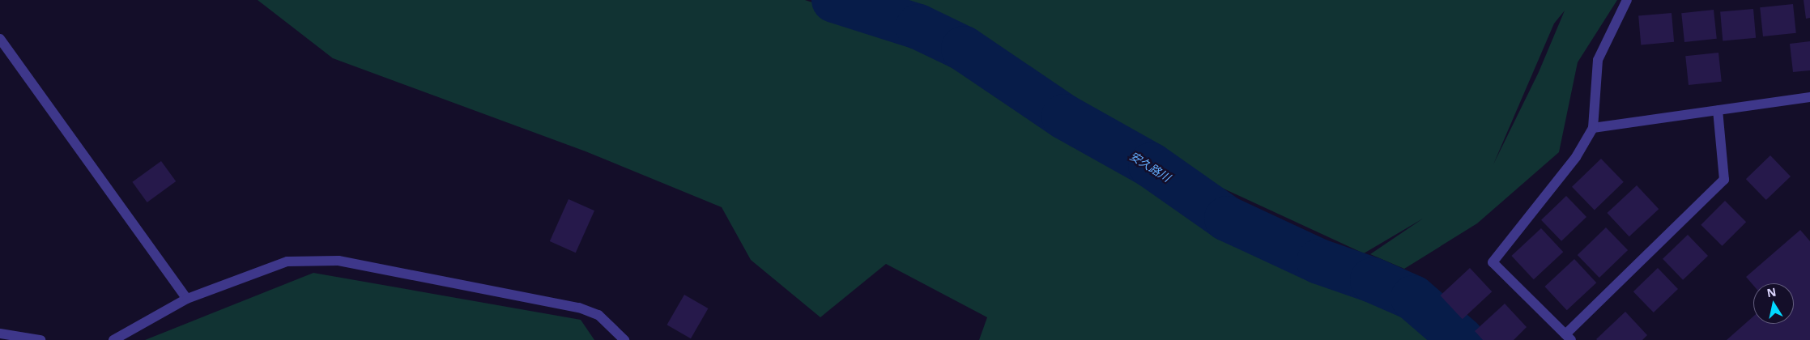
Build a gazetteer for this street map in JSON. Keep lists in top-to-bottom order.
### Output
{
  "water": ["安久路川"],
  "north": "top"
}
